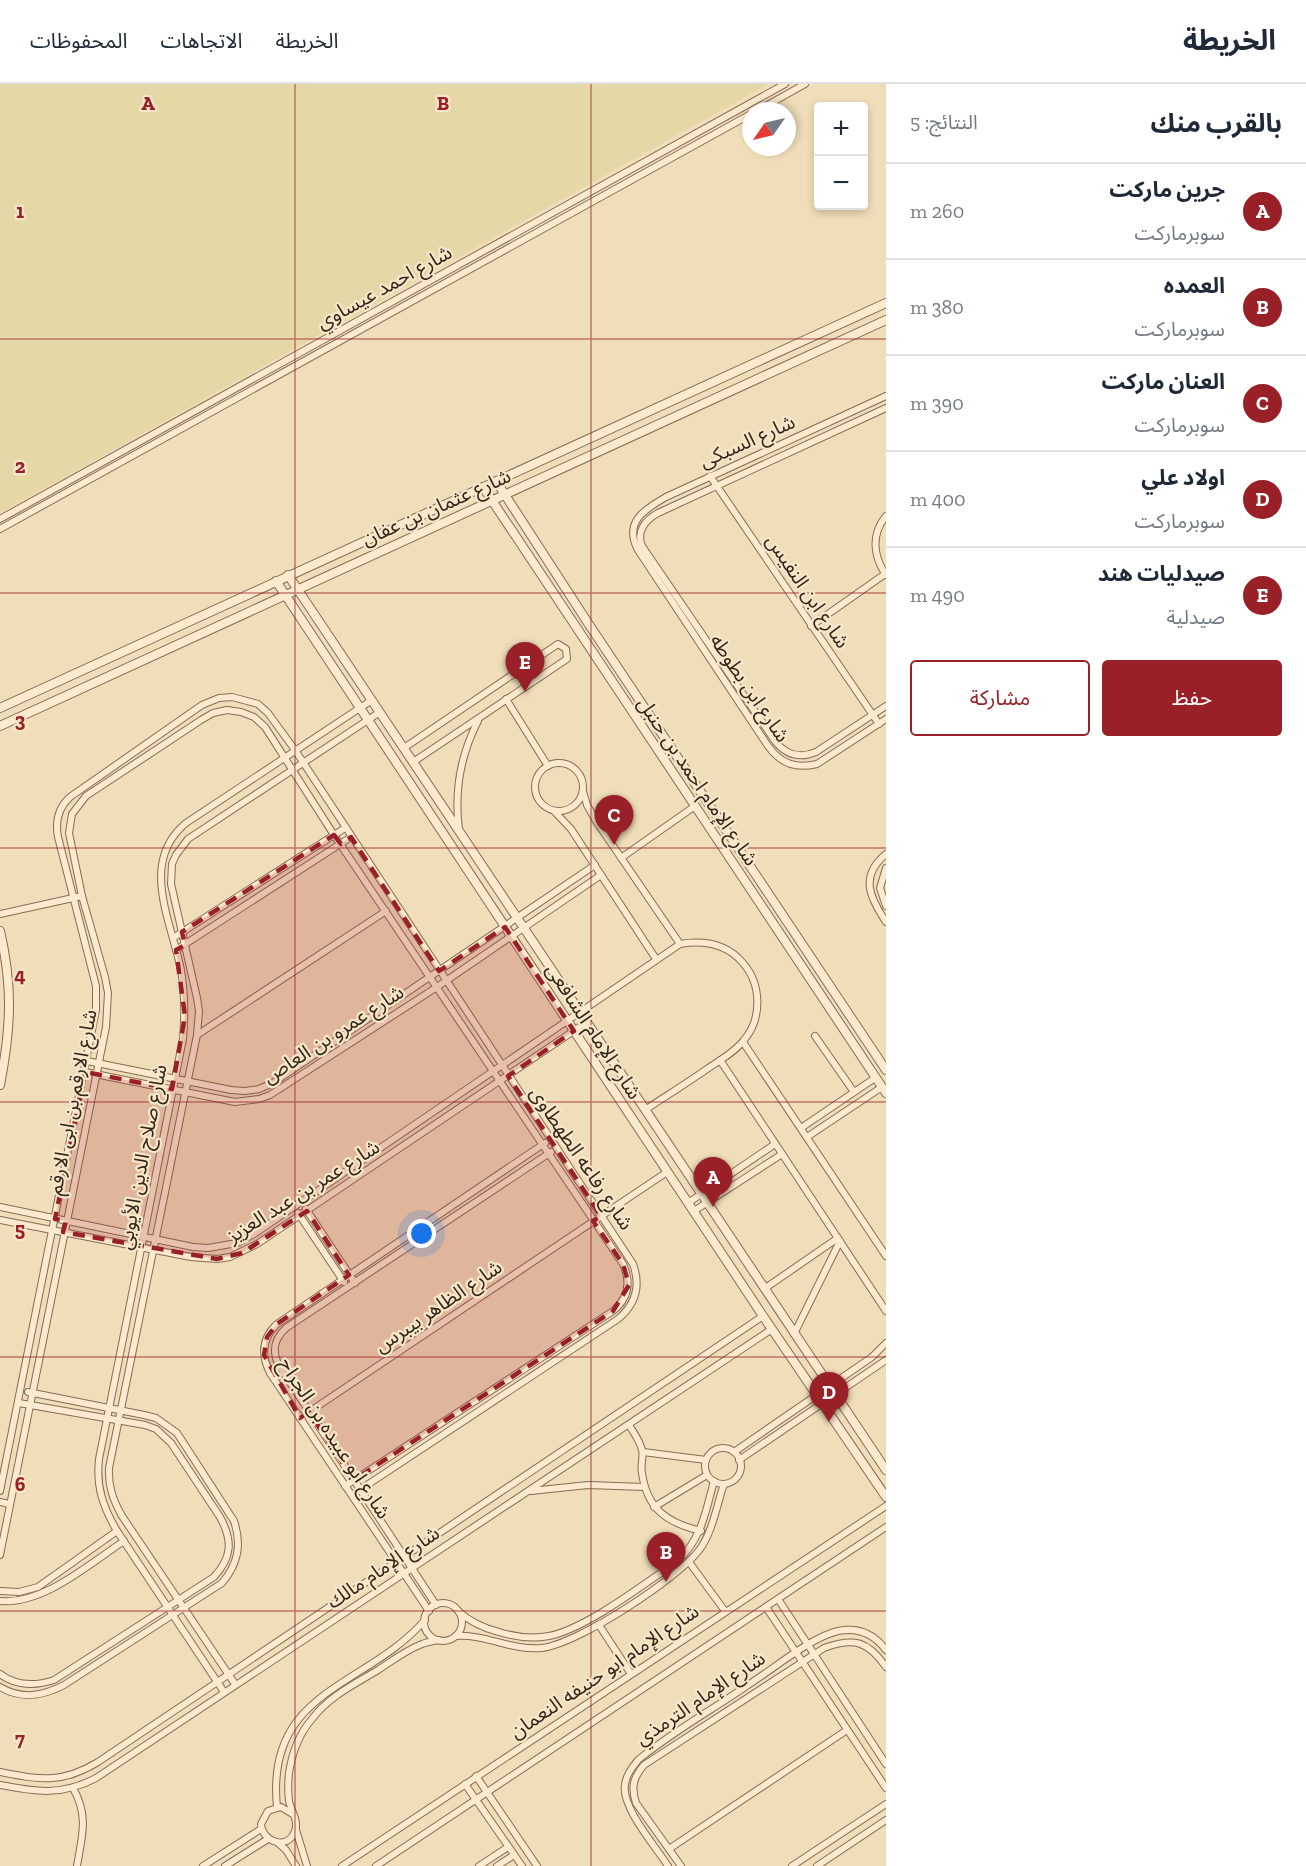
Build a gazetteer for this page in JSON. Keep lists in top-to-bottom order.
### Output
{
  "streets": {
    "street": [
      "شارع احمد عيساوي",
      "شارع السبكى",
      "شارع عثمان بن عفان",
      "شارع ابن النفيس",
      "شارع ابن بطوطه",
      "شارع الإمام احمد بن حنبل",
      "شارع الإمام الشافعى",
      "شارع عمرو بن العاص",
      "شارع الارقم بن ابى الارقم",
      "شارع صلاح الدين الأيوبي",
      "شارع رفاعه الطهطاوى",
      "شارع عمر بن عبد العزيز",
      "شارع الظاهر بيبرس",
      "شارع ابو عبيده بن الجراح",
      "شارع الإمام مالك",
      "شارع الإمام ابو حنيفه النعمان",
      "شارع الإمام الترمذي"
    ]
  },
  "crossings": [
    ["شارع السبكى", "شارع ابن النفيس"],
    ["شارع السبكى", "شارع ابن بطوطه"],
    ["شارع عثمان بن عفان", "شارع الإمام احمد بن حنبل"],
    ["شارع عثمان بن عفان", "شارع الإمام الشافعى"],
    ["شارع ابن النفيس", "شارع ابن بطوطه"],
    ["شارع الإمام الشافعى", "شارع عمرو بن العاص"],
    ["شارع الإمام الشافعى", "شارع صلاح الدين الأيوبي"],
    ["شارع الإمام الشافعى", "شارع عمر بن عبد العزيز"],
    ["شارع الإمام الشافعى", "شارع الظاهر بيبرس"],
    ["شارع الإمام الشافعى", "شارع الإمام مالك"],
    ["شارع عمرو بن العاص", "شارع الارقم بن ابى الارقم"],
    ["شارع عمرو بن العاص", "شارع صلاح الدين الأيوبي"],
    ["شارع عمرو بن العاص", "شارع رفاعه الطهطاوى"],
    ["شارع الارقم بن ابى الارقم", "شارع صلاح الدين الأيوبي"],
    ["شارع الارقم بن ابى الارقم", "شارع رفاعه الطهطاوى"],
    ["شارع الارقم بن ابى الارقم", "شارع عمر بن عبد العزيز"],
    ["شارع صلاح الدين الأيوبي", "شارع رفاعه الطهطاوى"],
    ["شارع صلاح الدين الأيوبي", "شارع عمر بن عبد العزيز"],
    ["شارع صلاح الدين الأيوبي", "شارع الإمام مالك"],
    ["شارع رفاعه الطهطاوى", "شارع عمر بن عبد العزيز"],
    ["شارع رفاعه الطهطاوى", "شارع الظاهر بيبرس"],
    ["شارع رفاعه الطهطاوى", "شارع ابو عبيده بن الجراح"],
    ["شارع الظاهر بيبرس", "شارع ابو عبيده بن الجراح"],
    ["شارع ابو عبيده بن الجراح", "شارع الإمام مالك"]
  ],
  "north": "bottom left",
  "page": {
    "header": "الخريطة",
    "nav": ["الخريطة", "الاتجاهات", "المحفوظات"],
    "heading": ["بالقرب منك", "النتائج: 5"],
    "map_buttons": ["+", "−"],
    "list": [
      {
        "mark": "A",
        "name": "جرين ماركت",
        "note": "سوبرماركت",
        "value": "260 m"
      },
      {
        "mark": "B",
        "name": "العمده",
        "note": "سوبرماركت",
        "value": "380 m"
      },
      {
        "mark": "C",
        "name": "العنان ماركت",
        "note": "سوبرماركت",
        "value": "390 m"
      },
      {
        "mark": "D",
        "name": "اولاد علي",
        "note": "سوبرماركت",
        "value": "400 m"
      },
      {
        "mark": "E",
        "name": "صيدليات هند",
        "note": "صيدلية",
        "value": "490 m"
      }
    ],
    "buttons": ["حفظ", "مشاركة"],
    "pins": [
      "E",
      "C",
      "A",
      "D",
      "B"
    ]
  },
  "grid": {
    "columns": ["A", "B"],
    "rows": [
      "1",
      "2",
      "3",
      "4",
      "5",
      "6",
      "7"
    ]
  }
}
